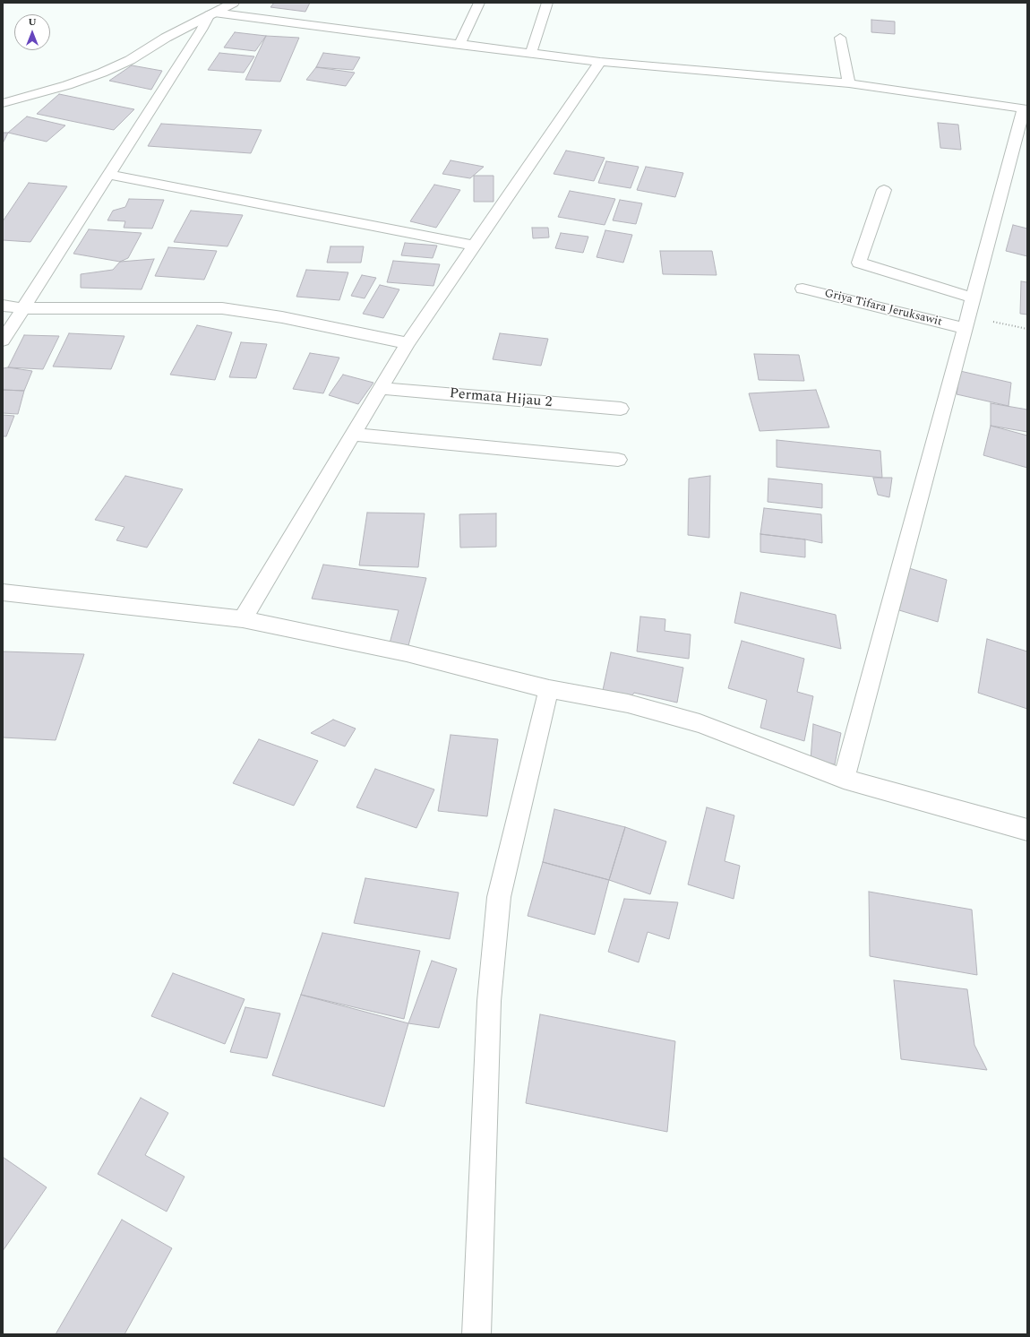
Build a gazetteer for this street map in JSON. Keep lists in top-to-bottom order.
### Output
{
  "streets": {
    "street": ["Griya Tifara Jeruksawit", "Permata Hijau 2"]
  },
  "north": "top"
}
